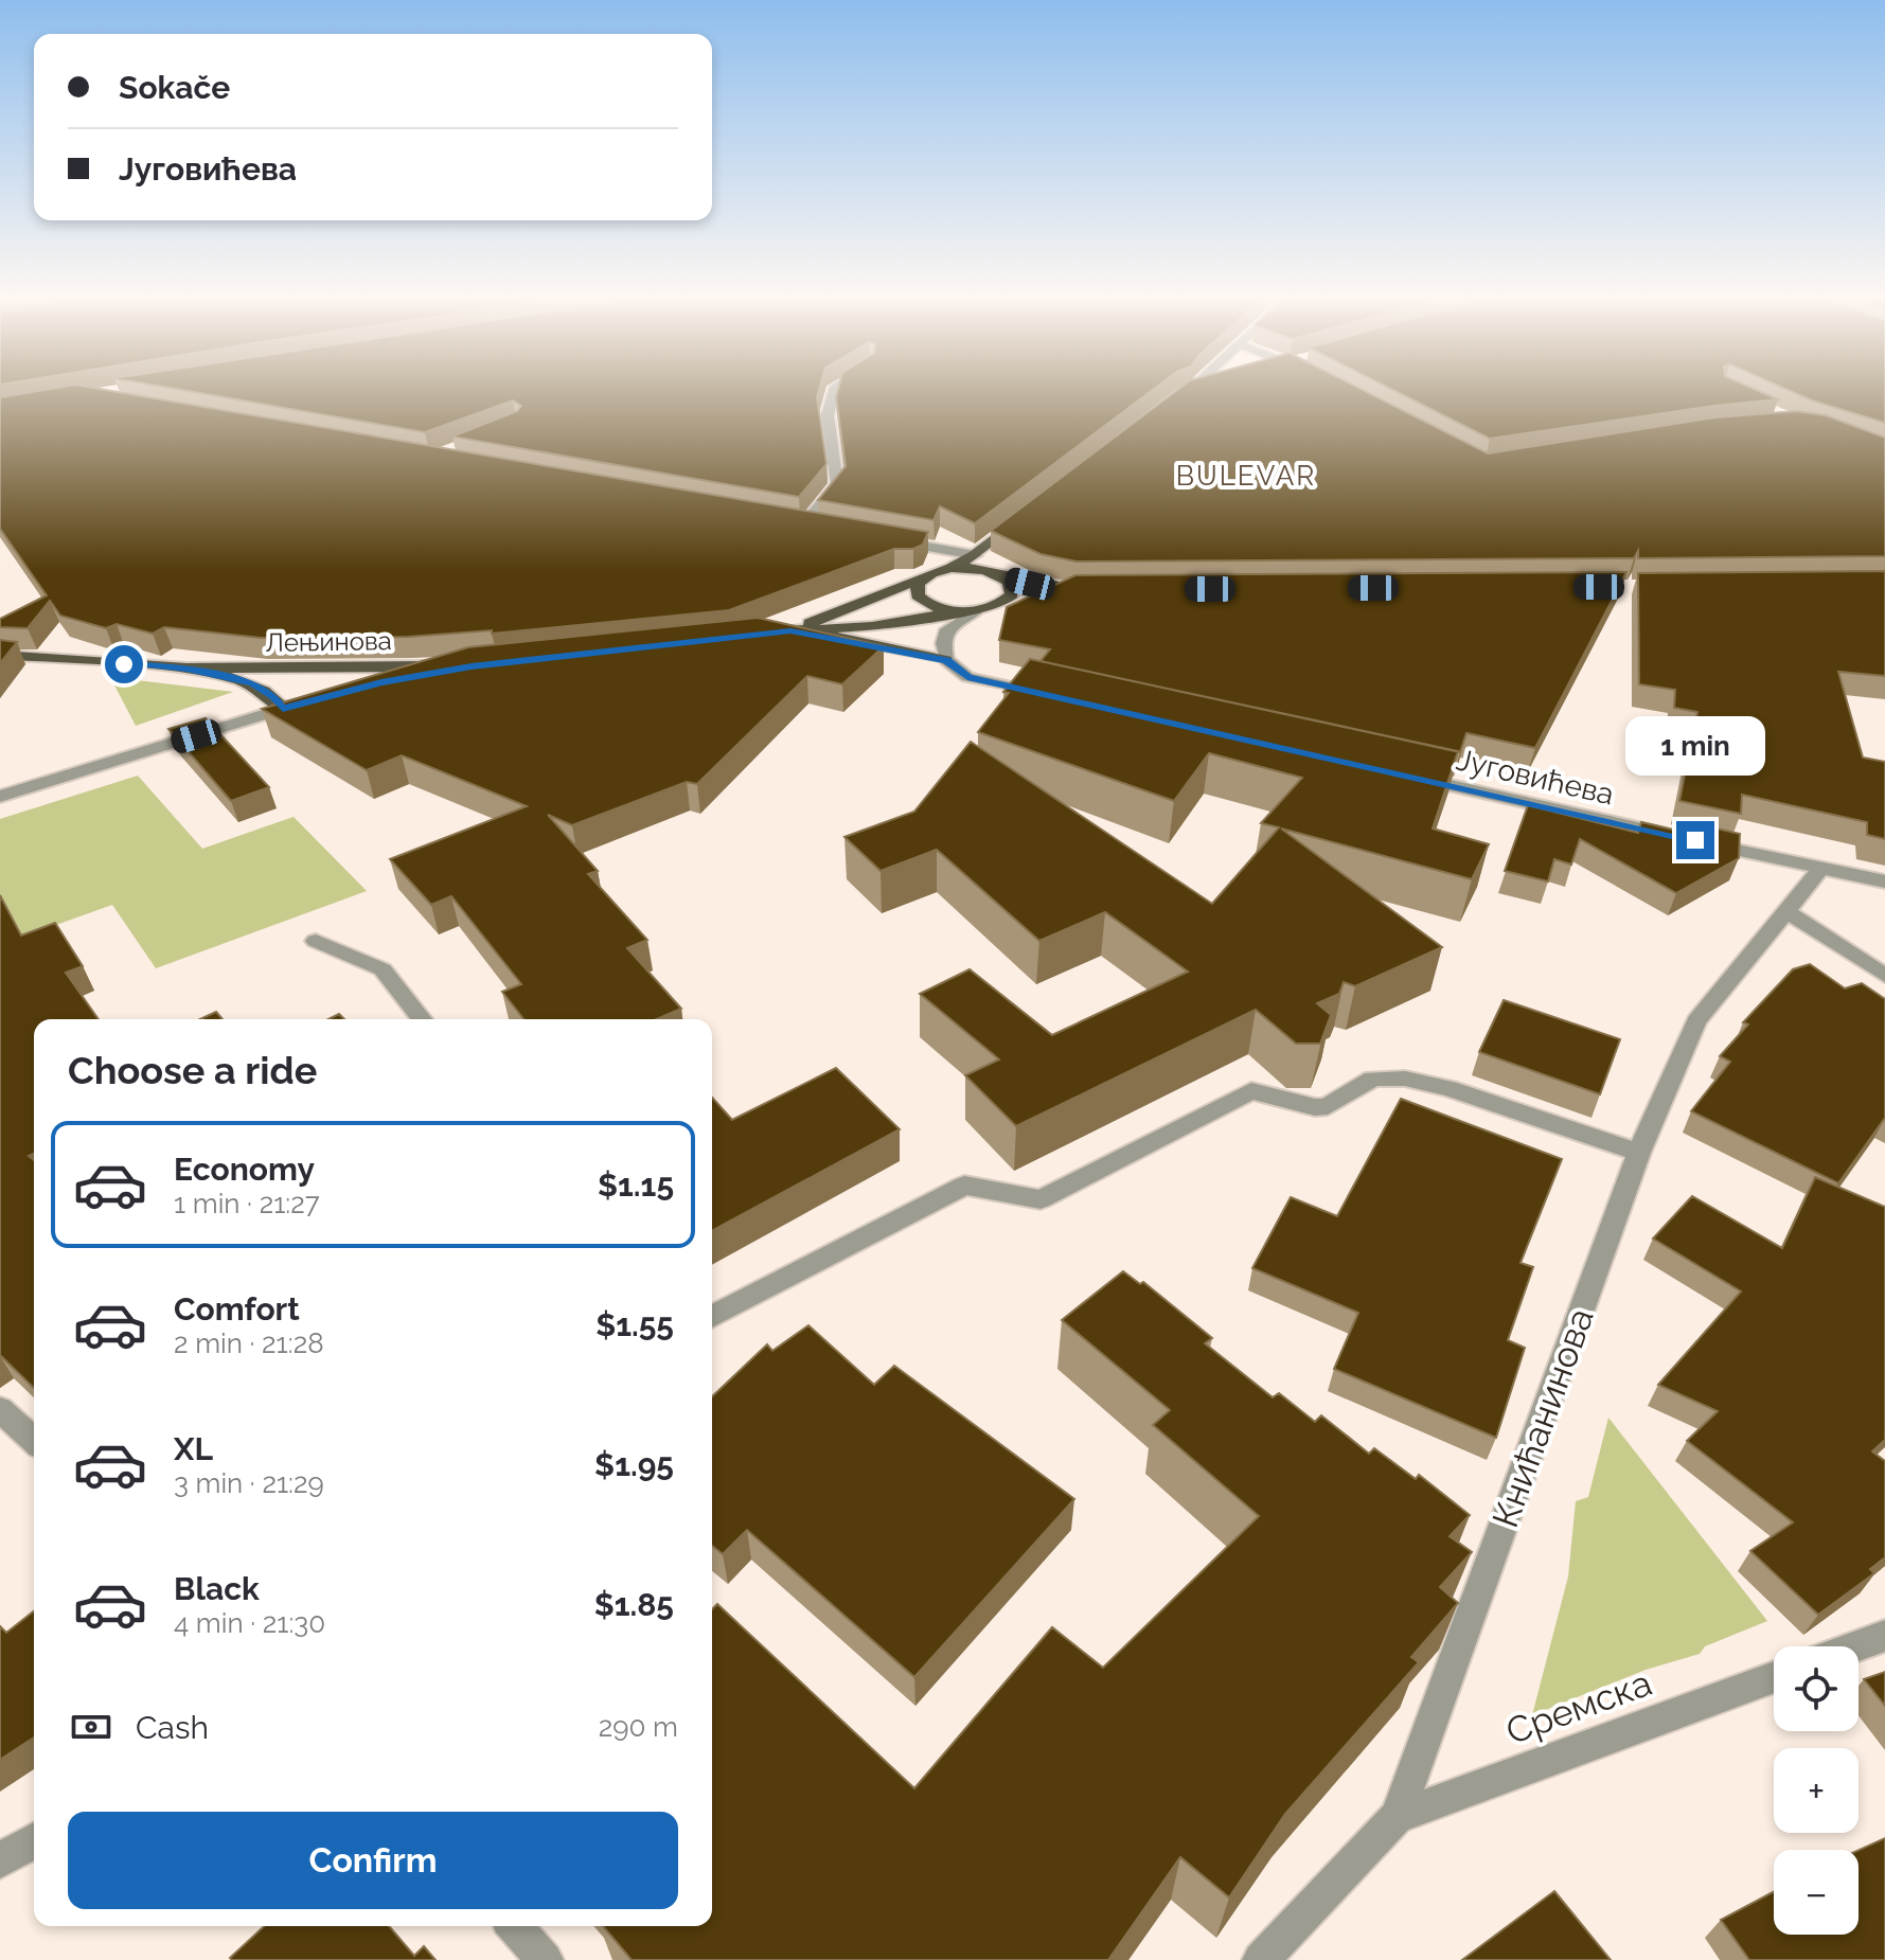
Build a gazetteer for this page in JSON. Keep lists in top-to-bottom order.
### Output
{
  "streets": {
    "main road": ["Лењинова"],
    "street": ["Југовићева", "Книћанинова", "Сремска"]
  },
  "crossings": [
    ["Југовићева", "Книћанинова"],
    ["Книћанинова", "Сремска"]
  ],
  "districts": ["BULEVAR"],
  "page": {
    "banner": ["Sokače", "Југовићева"],
    "bubble": "1 min",
    "heading": "Choose a ride",
    "list": [
      {
        "name": "Economy",
        "note": "1 min · 21:27",
        "value": "$1.15"
      },
      {
        "name": "Comfort",
        "note": "2 min · 21:28",
        "value": "$1.55"
      },
      {
        "name": "XL",
        "note": "3 min · 21:29",
        "value": "$1.95"
      },
      {
        "name": "Black",
        "note": "4 min · 21:30",
        "value": "$1.85"
      }
    ],
    "map_buttons": ["+", "−"],
    "pay": ["Cash", "290 m"],
    "buttons": "Confirm"
  }
}
